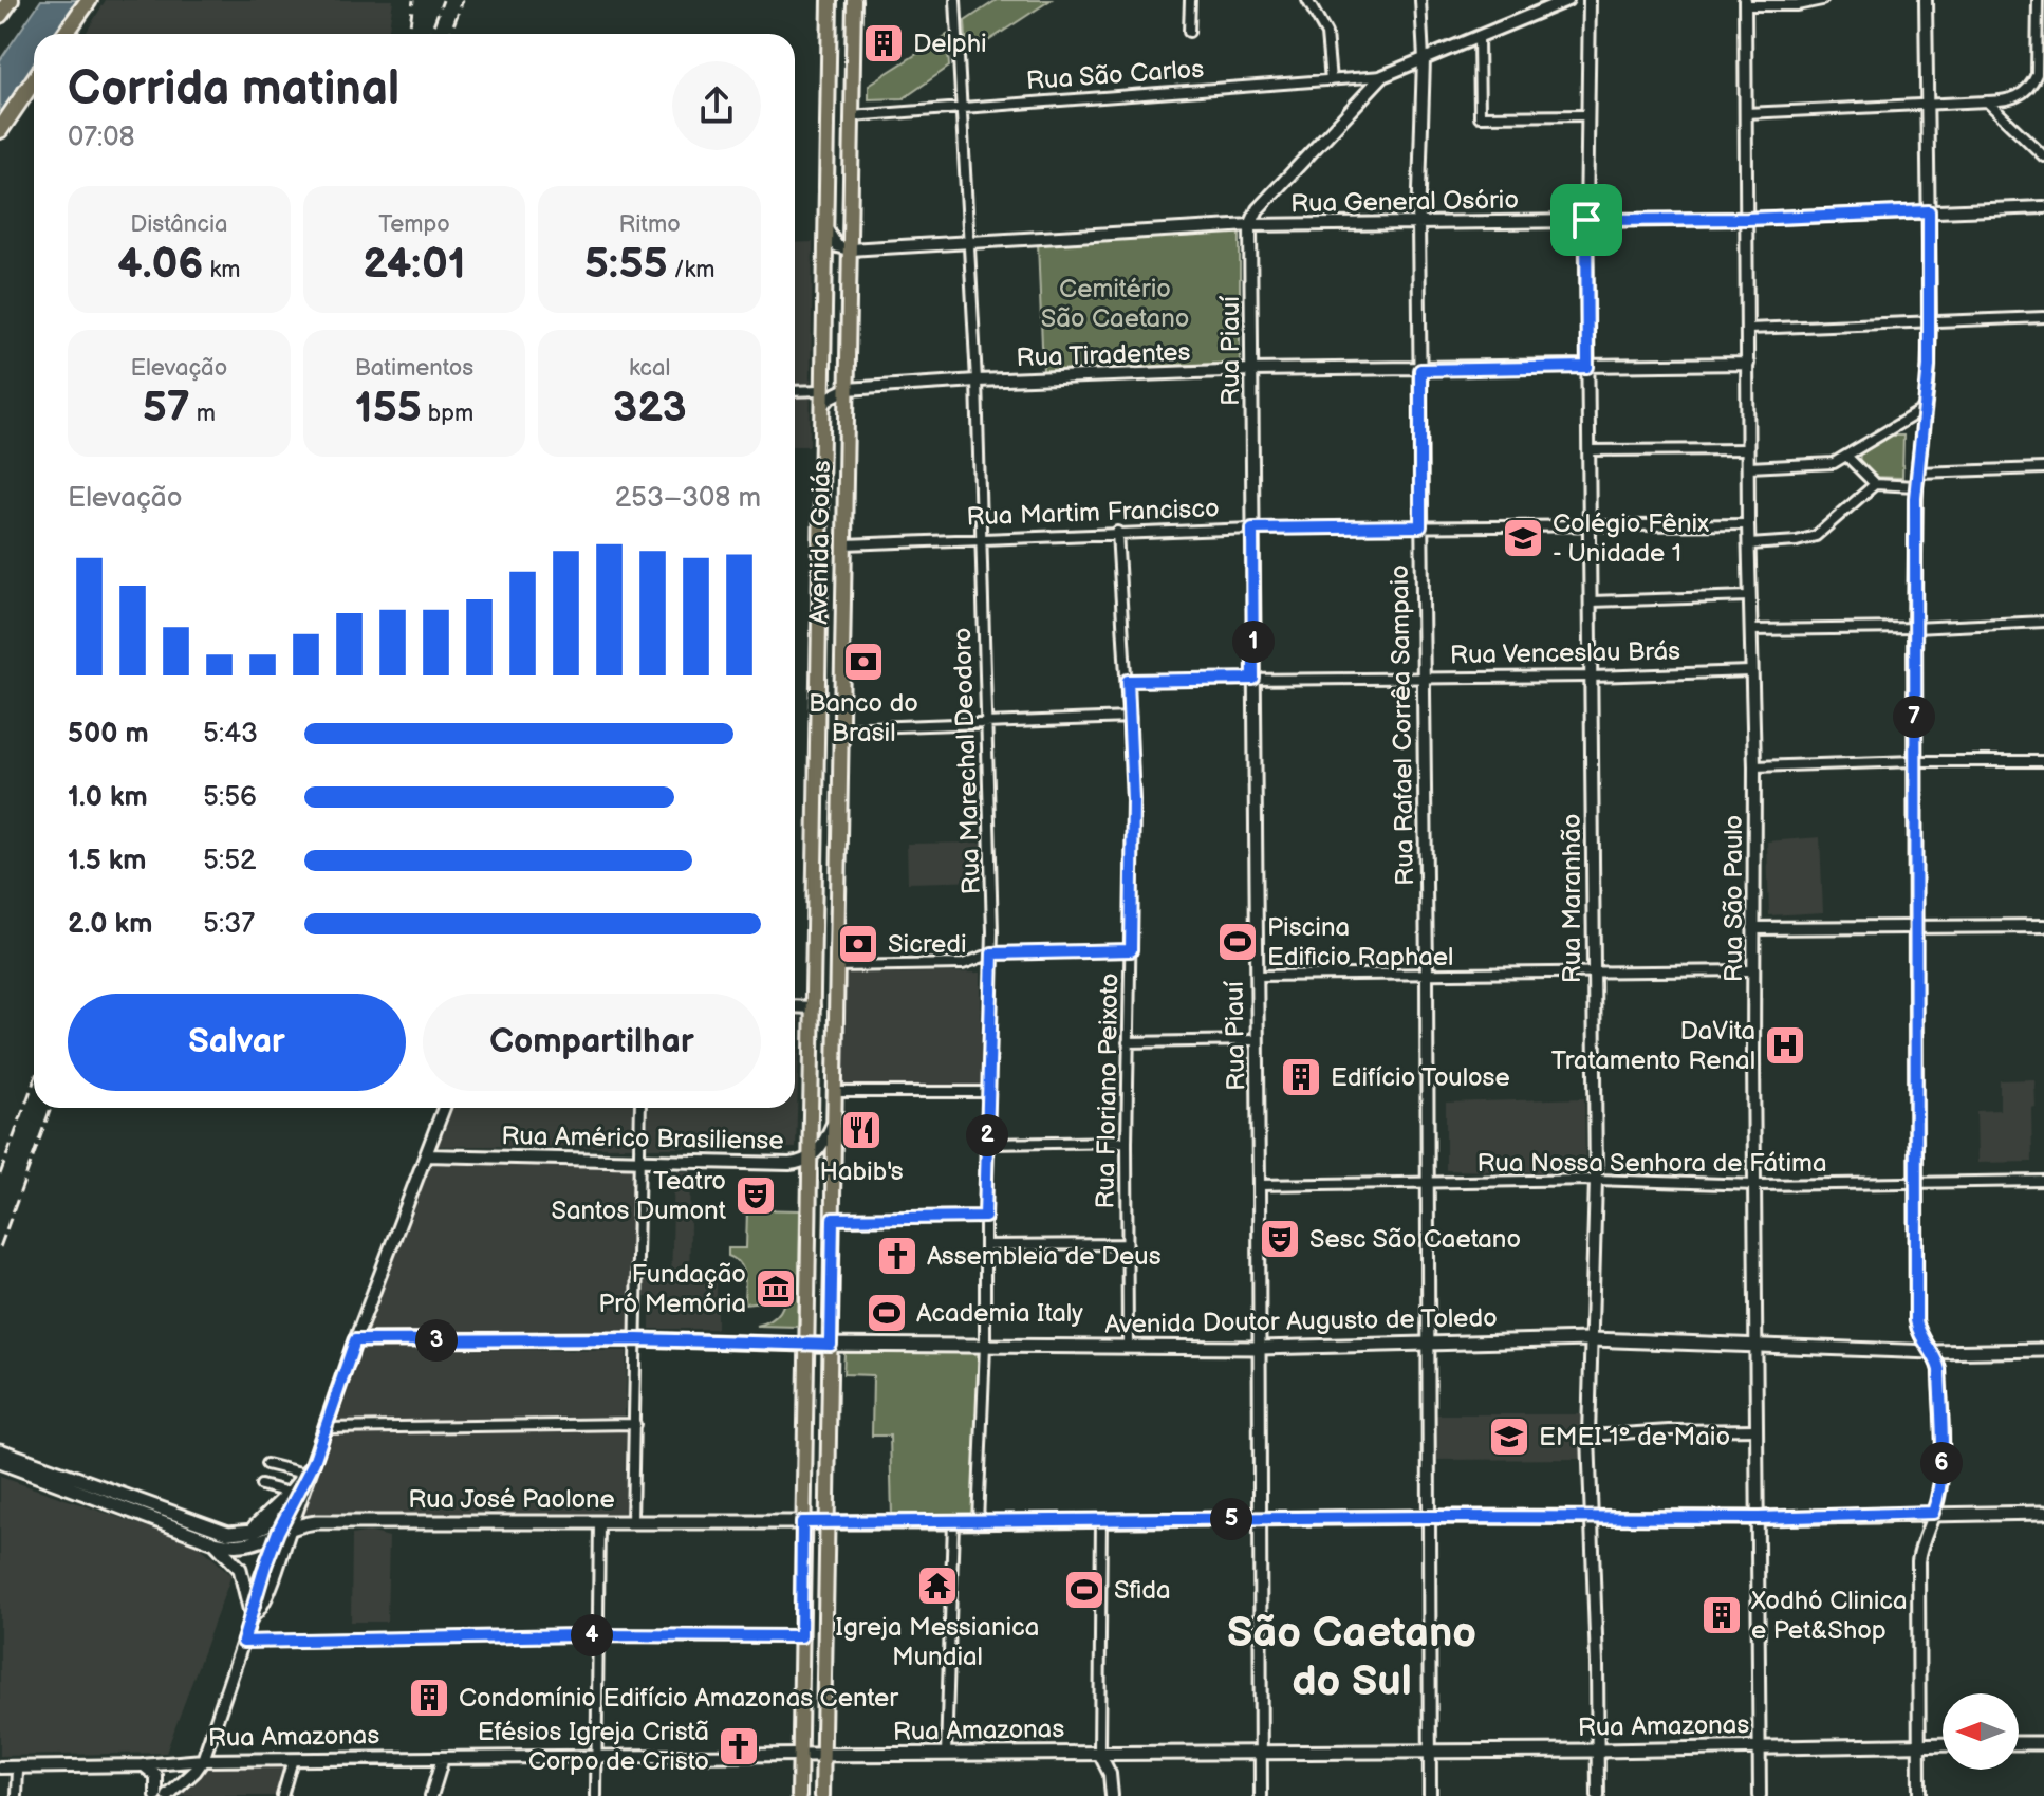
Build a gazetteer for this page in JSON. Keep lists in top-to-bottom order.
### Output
{
  "streets": {
    "main road": [
      "Avenida Goiás",
      "Avenida Doutor Augusto de Toledo",
      "Rua José Paolone",
      "Rua Amazonas"
    ],
    "street": [
      "Rua São Carlos",
      "Rua General Osório",
      "Rua Piauí",
      "Rua Tiradentes",
      "Rua Martim Francisco",
      "Rua Venceslau Brás",
      "Rua Rafael Corrêa Sampaio",
      "Rua Marechal Deodoro",
      "Rua Maranhão",
      "Rua São Paulo",
      "Rua Floriano Peixoto",
      "Rua Américo Brasiliense",
      "Rua Nossa Senhora de Fátima"
    ]
  },
  "crossings": [
    ["Rua São Carlos", "Avenida Goiás"],
    ["Rua São Carlos", "Rua Marechal Deodoro"],
    ["Rua General Osório", "Rua Piauí"],
    ["Rua General Osório", "Avenida Goiás"],
    ["Rua General Osório", "Rua Rafael Corrêa Sampaio"],
    ["Rua General Osório", "Rua Marechal Deodoro"],
    ["Rua General Osório", "Rua Maranhão"],
    ["Rua General Osório", "Rua São Paulo"],
    ["Rua Piauí", "Rua Tiradentes"],
    ["Rua Piauí", "Rua Martim Francisco"],
    ["Rua Piauí", "Rua Venceslau Brás"],
    ["Rua Piauí", "Rua Nossa Senhora de Fátima"],
    ["Rua Piauí", "Avenida Doutor Augusto de Toledo"],
    ["Rua Piauí", "Rua José Paolone"],
    ["Rua Piauí", "Rua Amazonas"],
    ["Rua Tiradentes", "Avenida Goiás"],
    ["Rua Tiradentes", "Rua Rafael Corrêa Sampaio"],
    ["Rua Tiradentes", "Rua Marechal Deodoro"],
    ["Rua Tiradentes", "Rua Maranhão"],
    ["Rua Tiradentes", "Rua São Paulo"],
    ["Rua Martim Francisco", "Avenida Goiás"],
    ["Rua Martim Francisco", "Rua Rafael Corrêa Sampaio"],
    ["Rua Martim Francisco", "Rua Marechal Deodoro"],
    ["Rua Martim Francisco", "Rua Maranhão"],
    ["Rua Martim Francisco", "Rua São Paulo"],
    ["Rua Martim Francisco", "Rua Floriano Peixoto"],
    ["Avenida Goiás", "Rua Américo Brasiliense"],
    ["Avenida Goiás", "Avenida Doutor Augusto de Toledo"],
    ["Avenida Goiás", "Rua José Paolone"],
    ["Avenida Goiás", "Rua Amazonas"],
    ["Rua Venceslau Brás", "Rua Rafael Corrêa Sampaio"],
    ["Rua Venceslau Brás", "Rua Maranhão"],
    ["Rua Venceslau Brás", "Rua São Paulo"],
    ["Rua Venceslau Brás", "Rua Floriano Peixoto"],
    ["Rua Rafael Corrêa Sampaio", "Rua Nossa Senhora de Fátima"],
    ["Rua Rafael Corrêa Sampaio", "Avenida Doutor Augusto de Toledo"],
    ["Rua Rafael Corrêa Sampaio", "Rua José Paolone"],
    ["Rua Rafael Corrêa Sampaio", "Rua Amazonas"],
    ["Rua Marechal Deodoro", "Avenida Doutor Augusto de Toledo"],
    ["Rua Marechal Deodoro", "Rua José Paolone"],
    ["Rua Maranhão", "Rua Nossa Senhora de Fátima"],
    ["Rua Maranhão", "Avenida Doutor Augusto de Toledo"],
    ["Rua Maranhão", "Rua José Paolone"],
    ["Rua Maranhão", "Rua Amazonas"],
    ["Rua São Paulo", "Rua Nossa Senhora de Fátima"],
    ["Rua São Paulo", "Avenida Doutor Augusto de Toledo"],
    ["Rua São Paulo", "Rua José Paolone"],
    ["Rua São Paulo", "Rua Amazonas"],
    ["Rua Floriano Peixoto", "Avenida Doutor Augusto de Toledo"]
  ],
  "districts": ["São Caetano do Sul"],
  "parks": ["Cemitério São Caetano"],
  "places": {
    "building": [
      "Delphi",
      "Edifício Toulose",
      "Xodhó Clinica e Pet&Shop",
      "Condomínio Edifício Amazonas Center"
    ],
    "school or university": ["Colégio Fênix - Unidade 1", "EMEI 1° de Maio"],
    "bank": ["Banco do Brasil", "Sicredi"],
    "sports": ["Piscina Edificio Raphael", "Academia Italy", "Sfida"],
    "hospital": ["DaVita Tratamento Renal"],
    "restaurant": ["Habib's"],
    "theatre": ["Teatro Santos Dumont", "Sesc São Caetano"],
    "church": ["Assembleia de Deus", "Efésios Igreja Cristã Corpo de Cristo"],
    "museum": ["Fundação Pró Memória"],
    "temple": ["Igreja Messianica Mundial"]
  },
  "north": "left",
  "page": {
    "heading": ["Corrida matinal", "07:08"],
    "stats": [
      ["Distância", "4.06 km"],
      ["Tempo", "24:01"],
      ["Ritmo", "5:55 /km"],
      ["Elevação", "57 m"],
      ["Batimentos", "155 bpm"],
      ["kcal", "323"]
    ],
    "chart": ["Elevação", "253–308 m"],
    "pins": [
      "1",
      "7",
      "2",
      "3",
      "6",
      "5",
      "4"
    ],
    "list": [
      {
        "name": "500 m",
        "note": "5:43"
      },
      {
        "name": "1.0 km",
        "note": "5:56"
      },
      {
        "name": "1.5 km",
        "note": "5:52"
      },
      {
        "name": "2.0 km",
        "note": "5:37"
      }
    ],
    "buttons": ["Salvar", "Compartilhar"]
  }
}
